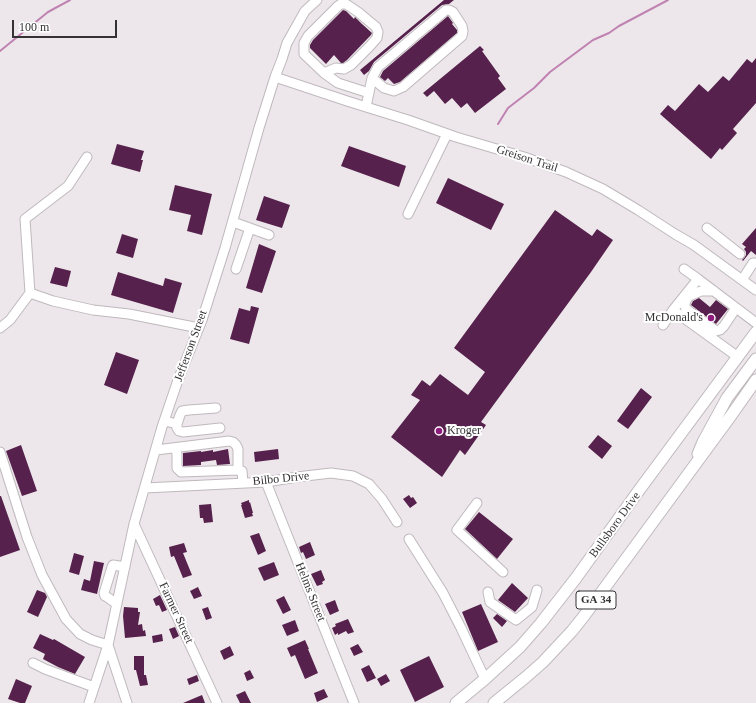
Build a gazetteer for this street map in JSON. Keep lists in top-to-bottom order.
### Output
{
  "streets": {
    "main road": ["Bullsboro Drive", "GA 34"],
    "street": [
      "Greison Trail",
      "Jefferson Street",
      "Bilbo Drive",
      "Helms Street",
      "Farmer Street"
    ]
  },
  "crossings": [
    ["Greison Trail", "Jefferson Street"],
    ["Jefferson Street", "Bilbo Drive"],
    ["Jefferson Street", "Farmer Street"],
    ["Bilbo Drive", "Helms Street"]
  ],
  "places": ["McDonald's", "Kroger"],
  "scale_bar": "100 m"
}
